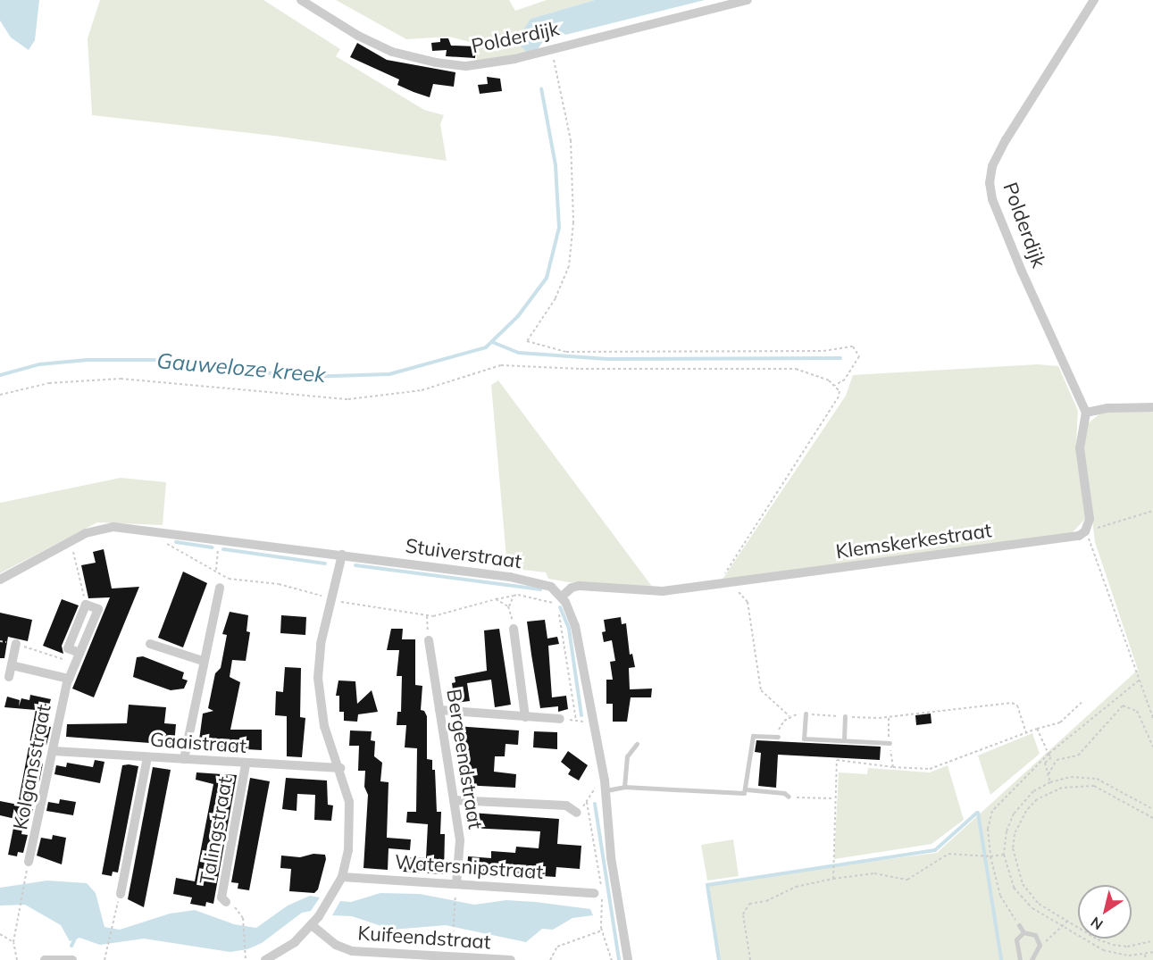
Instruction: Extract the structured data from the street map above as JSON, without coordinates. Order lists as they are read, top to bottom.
{
  "streets": {
    "street": [
      "Polderdijk",
      "Klemskerkestraat",
      "Stuiverstraat",
      "Gaaistraat",
      "Bergeendstraat",
      "Kolgansstraat",
      "Talingstraat",
      "Watersnipstraat",
      "Kuifeendstraat"
    ]
  },
  "crossings": [
    ["Klemskerkestraat", "Stuiverstraat"],
    ["Gaaistraat", "Kolgansstraat"],
    ["Gaaistraat", "Talingstraat"],
    ["Bergeendstraat", "Watersnipstraat"]
  ],
  "water": ["Gauweloze kreek"],
  "north": "bottom left"
}
